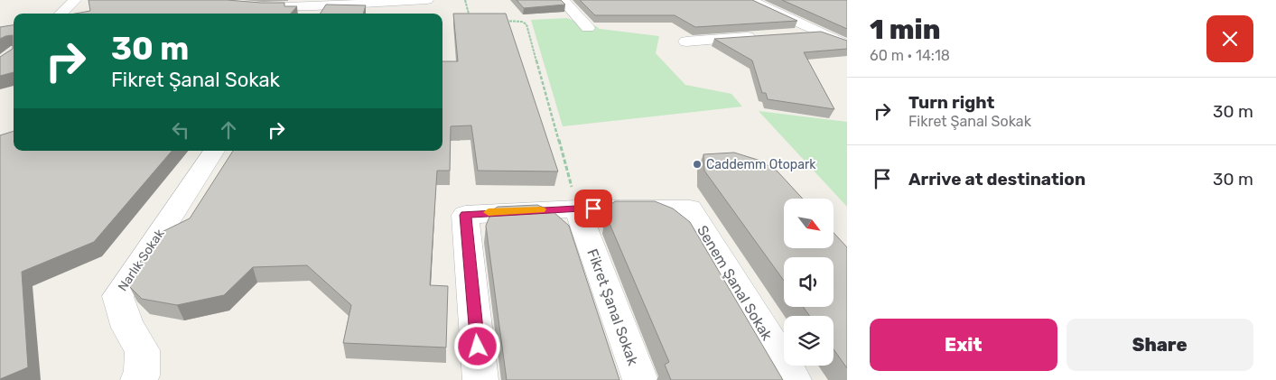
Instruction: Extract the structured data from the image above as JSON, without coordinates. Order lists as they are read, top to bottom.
{
  "streets": {
    "street": ["Narlık Sokak", "Senem Şanal Sokak", "Fikret Şanal Sokak"]
  },
  "crossings": [
    ["Senem Şanal Sokak", "Fikret Şanal Sokak"]
  ],
  "places": ["Caddemm Otopark"],
  "north": "bottom right",
  "page": {
    "heading": ["1 min", "60 m · 14:18"],
    "turn": ["30 m", "Fikret Şanal Sokak"],
    "list": [
      {
        "name": "Turn right",
        "note": "Fikret Şanal Sokak",
        "value": "30 m"
      },
      {
        "name": "Arrive at destination",
        "value": "30 m"
      }
    ],
    "buttons": ["Exit", "Share"]
  }
}
